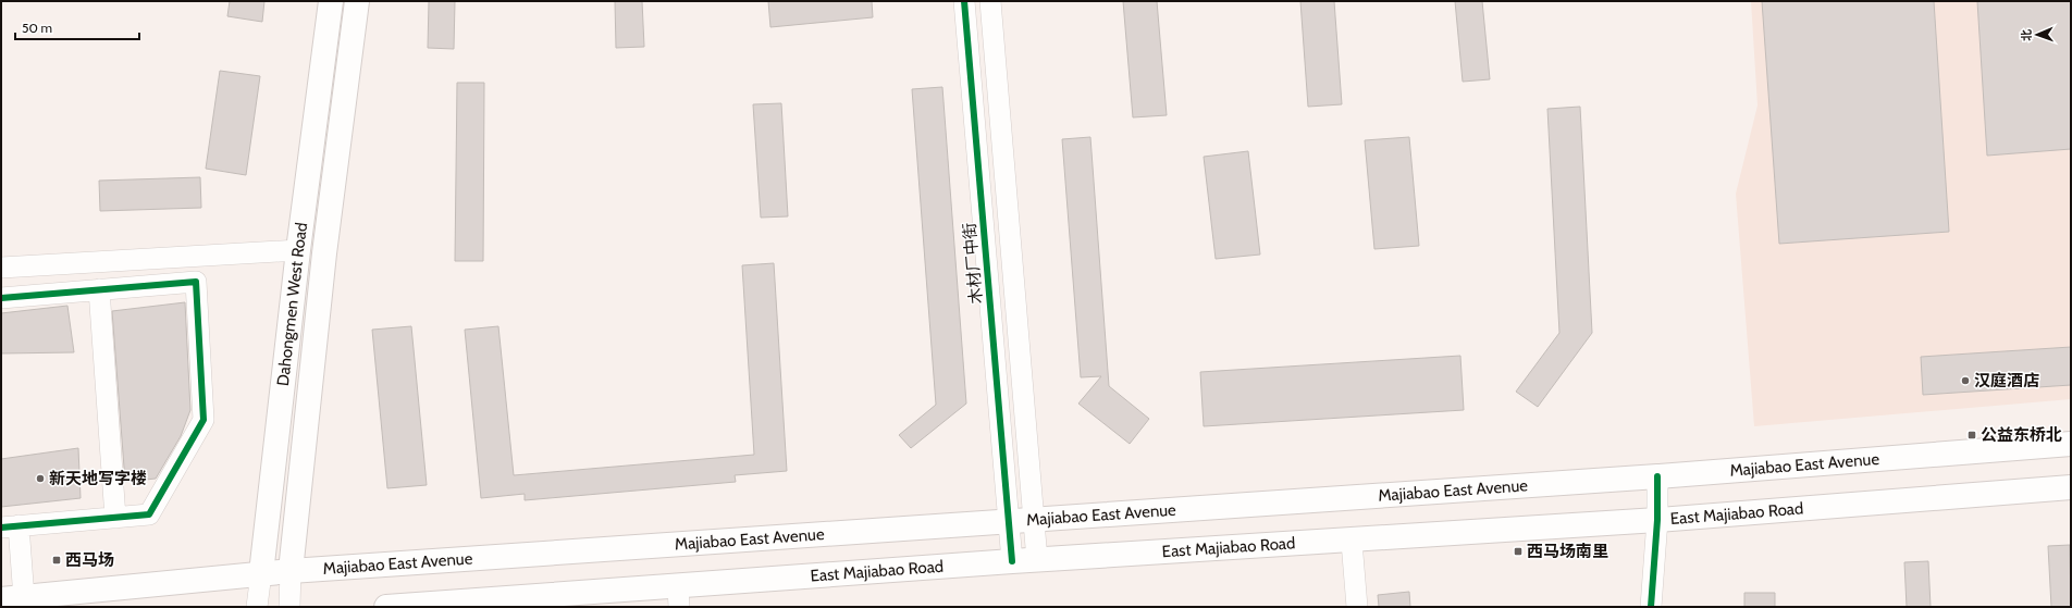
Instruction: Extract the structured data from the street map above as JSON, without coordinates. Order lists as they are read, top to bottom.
{
  "streets": {
    "main road": ["Dahongmen West Road", "Majiabao East Avenue", "East Majiabao Road"],
    "street": ["木材厂中街"]
  },
  "crossings": [
    ["木材厂中街", "Majiabao East Avenue"],
    ["木材厂中街", "East Majiabao Road"],
    ["Dahongmen West Road", "Majiabao East Avenue"]
  ],
  "places": {
    "other": ["汉庭酒店", "新天地写字楼"],
    "transit": ["公益东桥北", "西马场南里", "西马场"]
  },
  "scale_bar": "50 m",
  "north": "left"
}
